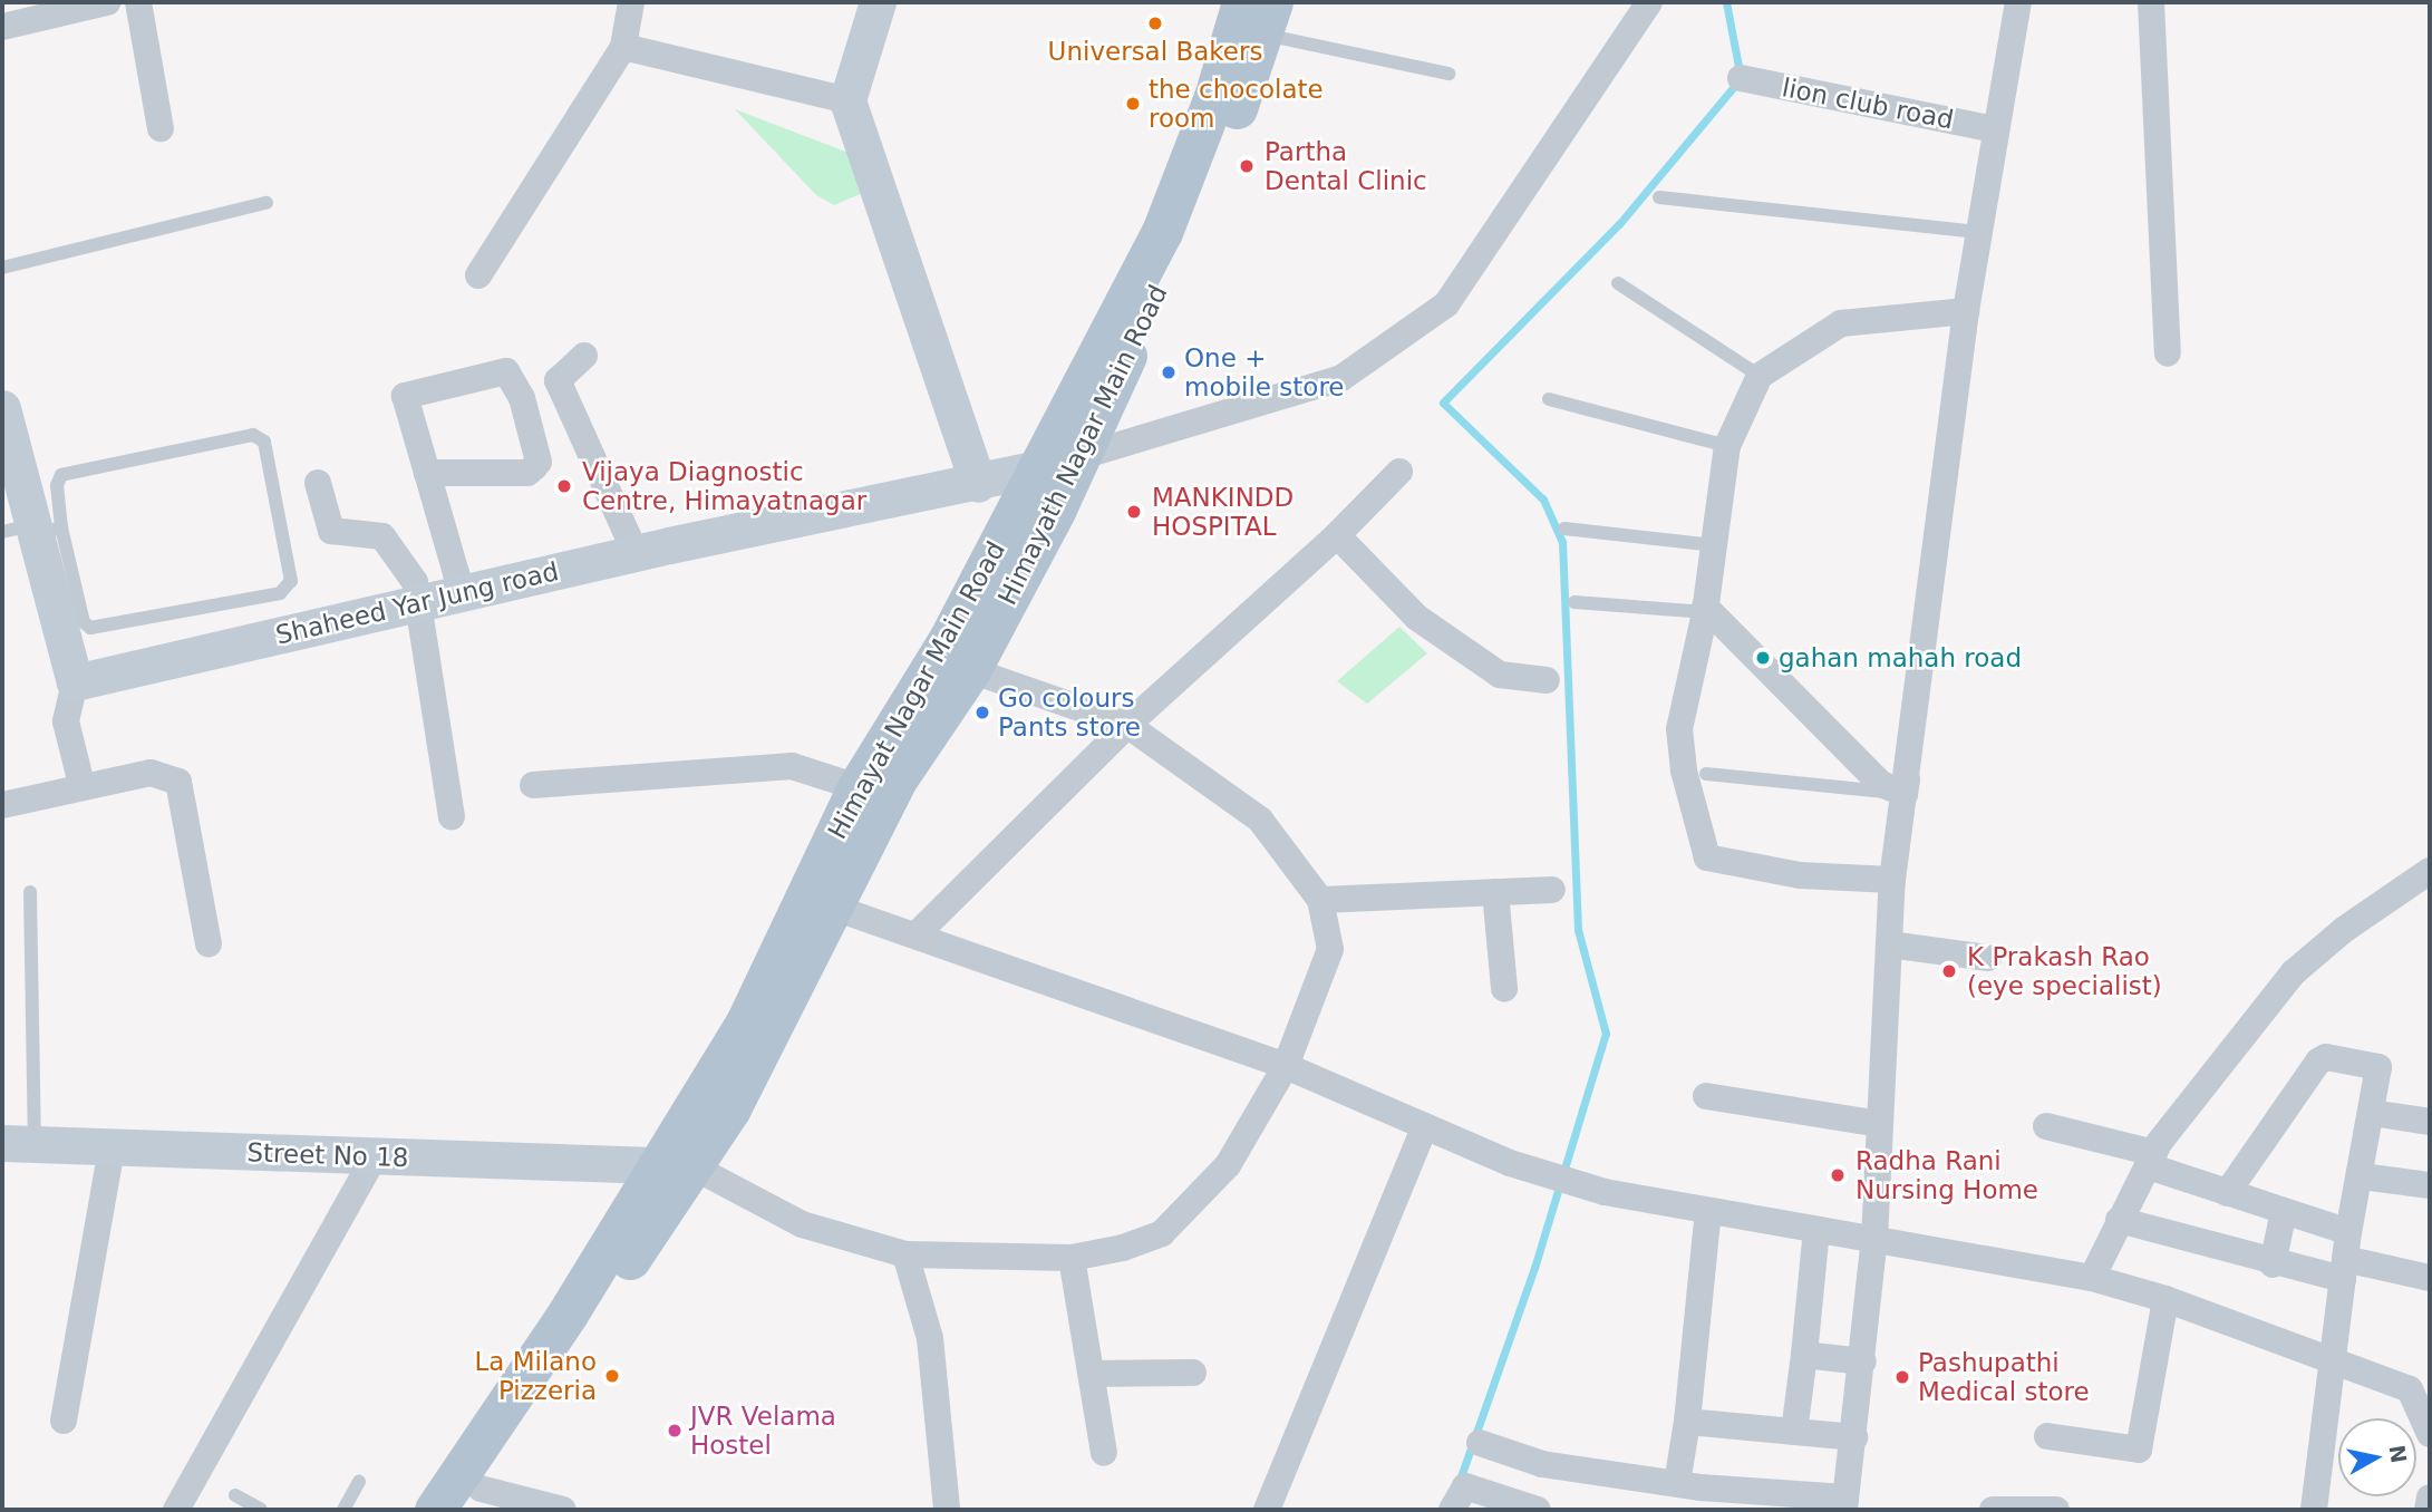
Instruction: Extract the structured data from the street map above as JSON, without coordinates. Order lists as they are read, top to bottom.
{
  "streets": {
    "main road": ["Himayath Nagar Main Road", "Himayat Nagar Main Road"],
    "street": ["lion club road", "Shaheed Yar Jung road", "Street No 18"]
  },
  "crossings": [
    ["Himayath Nagar Main Road", "Himayat Nagar Main Road"],
    ["Himayath Nagar Main Road", "Street No 18"],
    ["Shaheed Yar Jung road", "Himayat Nagar Main Road"],
    ["Himayat Nagar Main Road", "Street No 18"]
  ],
  "places": [
    "Universal Bakers",
    "the chocolate room",
    "Partha Dental Clinic",
    "One + mobile store",
    "Vijaya Diagnostic Centre, Himayatnagar",
    "MANKINDD HOSPITAL",
    "gahan mahah road",
    "Go colours Pants store",
    "K Prakash Rao (eye specialist)",
    "Radha Rani Nursing Home",
    "La Milano Pizzeria",
    "Pashupathi Medical store",
    "JVR Velama Hostel"
  ],
  "north": "right"
}
